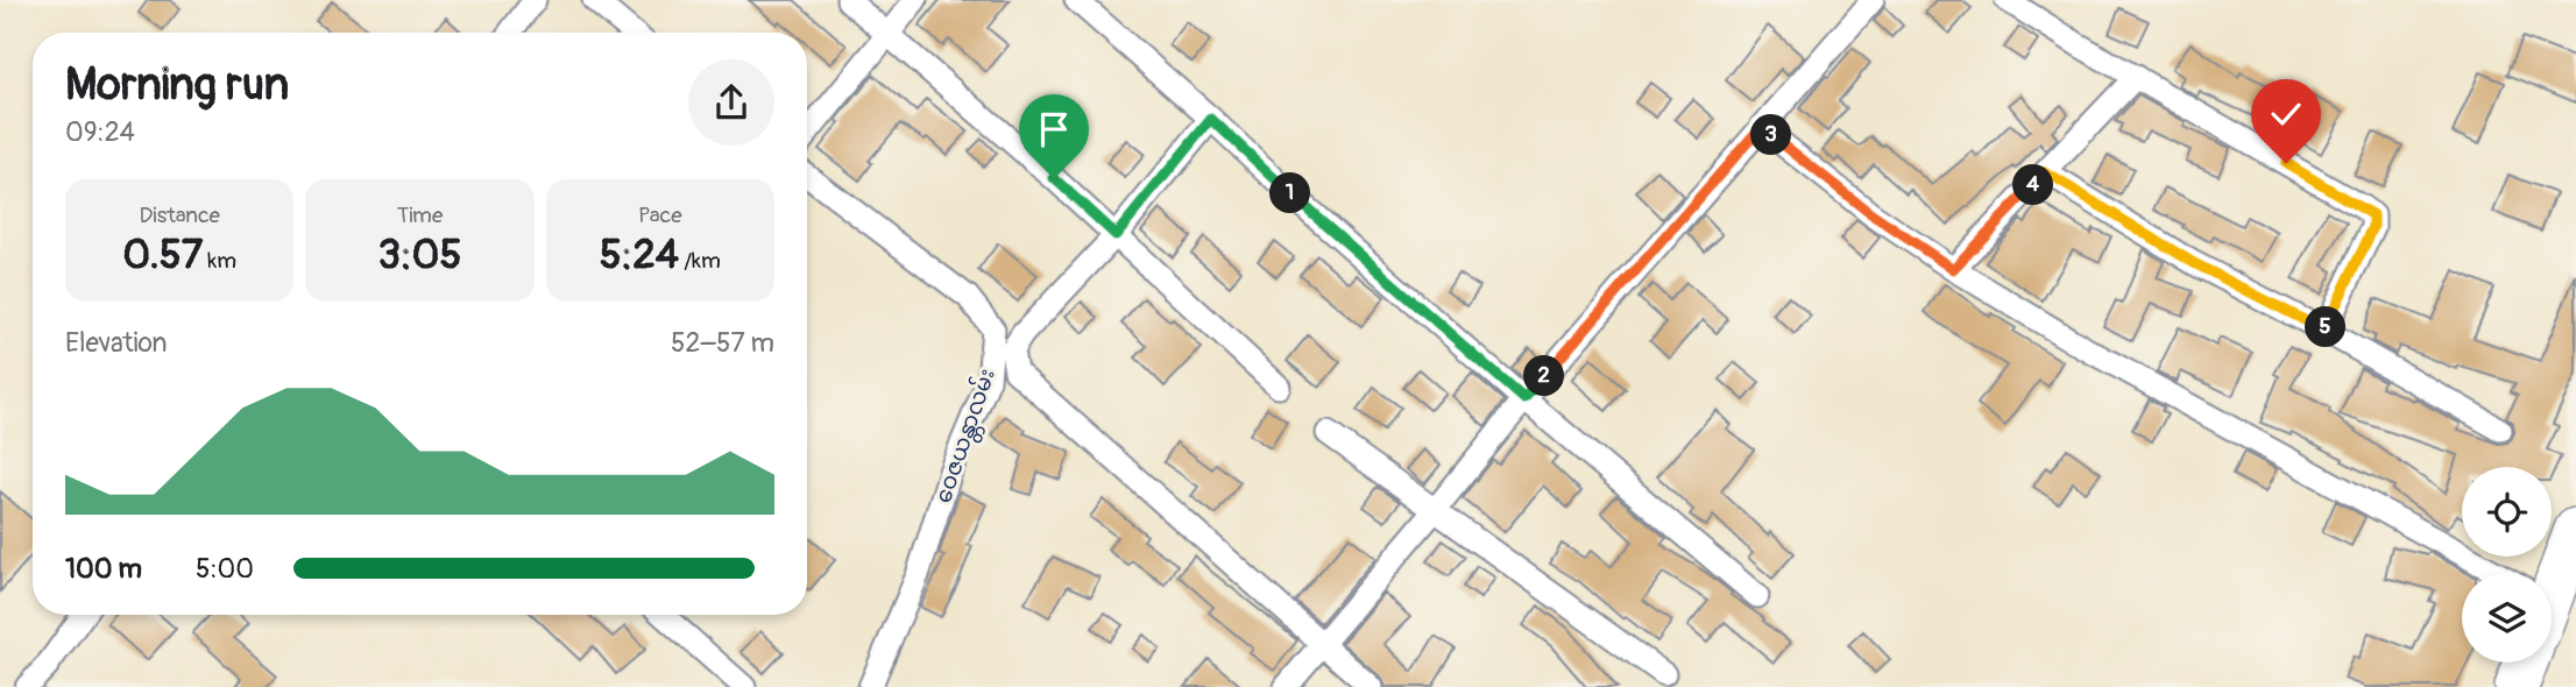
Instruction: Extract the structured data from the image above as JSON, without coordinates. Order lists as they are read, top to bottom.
{
  "streets": {
    "street": ["ဝေဇယန္တာလမ်း"]
  },
  "page": {
    "heading": ["Morning run", "09:24"],
    "pins": [
      "3",
      "4",
      "1",
      "5",
      "2"
    ],
    "stats": [
      ["Distance", "0.57 km"],
      ["Time", "3:05"],
      ["Pace", "5:24 /km"]
    ],
    "chart": ["Elevation", "52–57 m"],
    "list": [
      {
        "name": "100 m",
        "note": "5:00"
      }
    ]
  }
}
